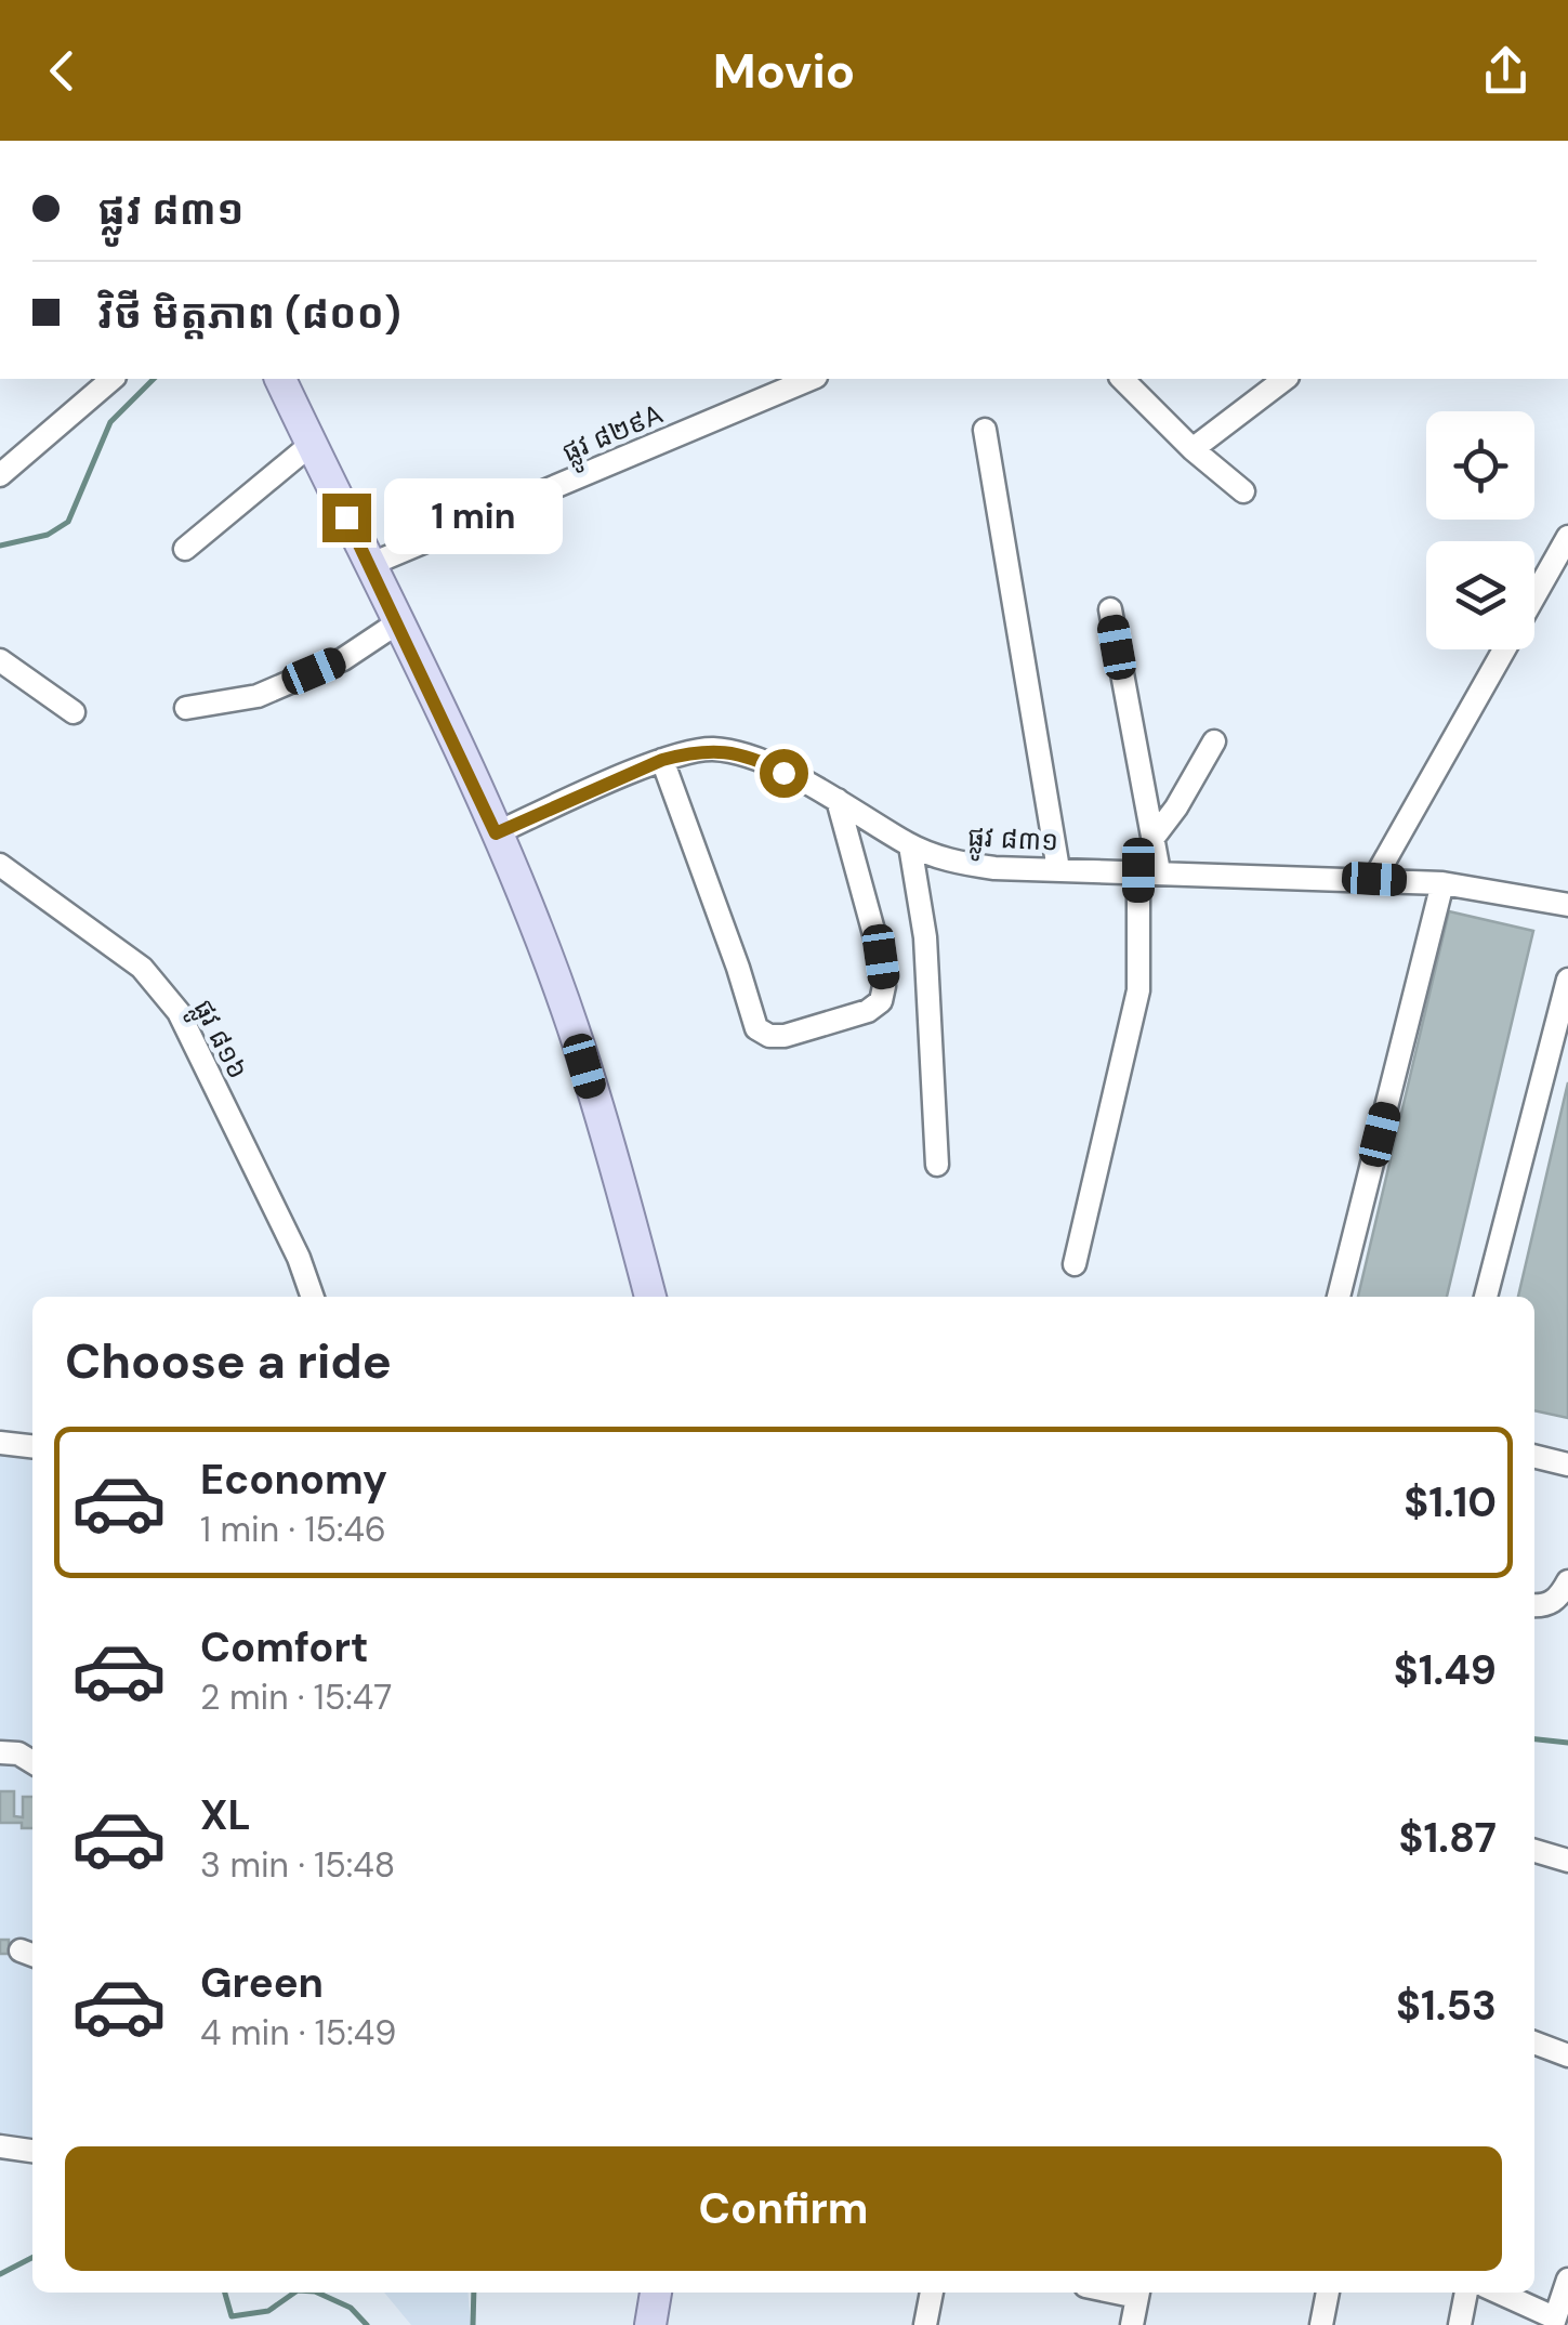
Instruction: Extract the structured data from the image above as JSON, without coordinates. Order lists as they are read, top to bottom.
{
  "streets": {
    "street": ["ផ្លូវ ៨២៩A", "ផ្លូវ ៨៣១", "ផ្លូវ ៨១៦"]
  },
  "page": {
    "header": "Movio",
    "banner": ["ផ្លូវ ៨៣១", "វិថី មិត្តភាព (៨០០)"],
    "bubble": "1 min",
    "heading": "Choose a ride",
    "list": [
      {
        "name": "Economy",
        "note": "1 min · 15:46",
        "value": "$1.10"
      },
      {
        "name": "Comfort",
        "note": "2 min · 15:47",
        "value": "$1.49"
      },
      {
        "name": "XL",
        "note": "3 min · 15:48",
        "value": "$1.87"
      },
      {
        "name": "Green",
        "note": "4 min · 15:49",
        "value": "$1.53"
      }
    ],
    "buttons": "Confirm"
  }
}
